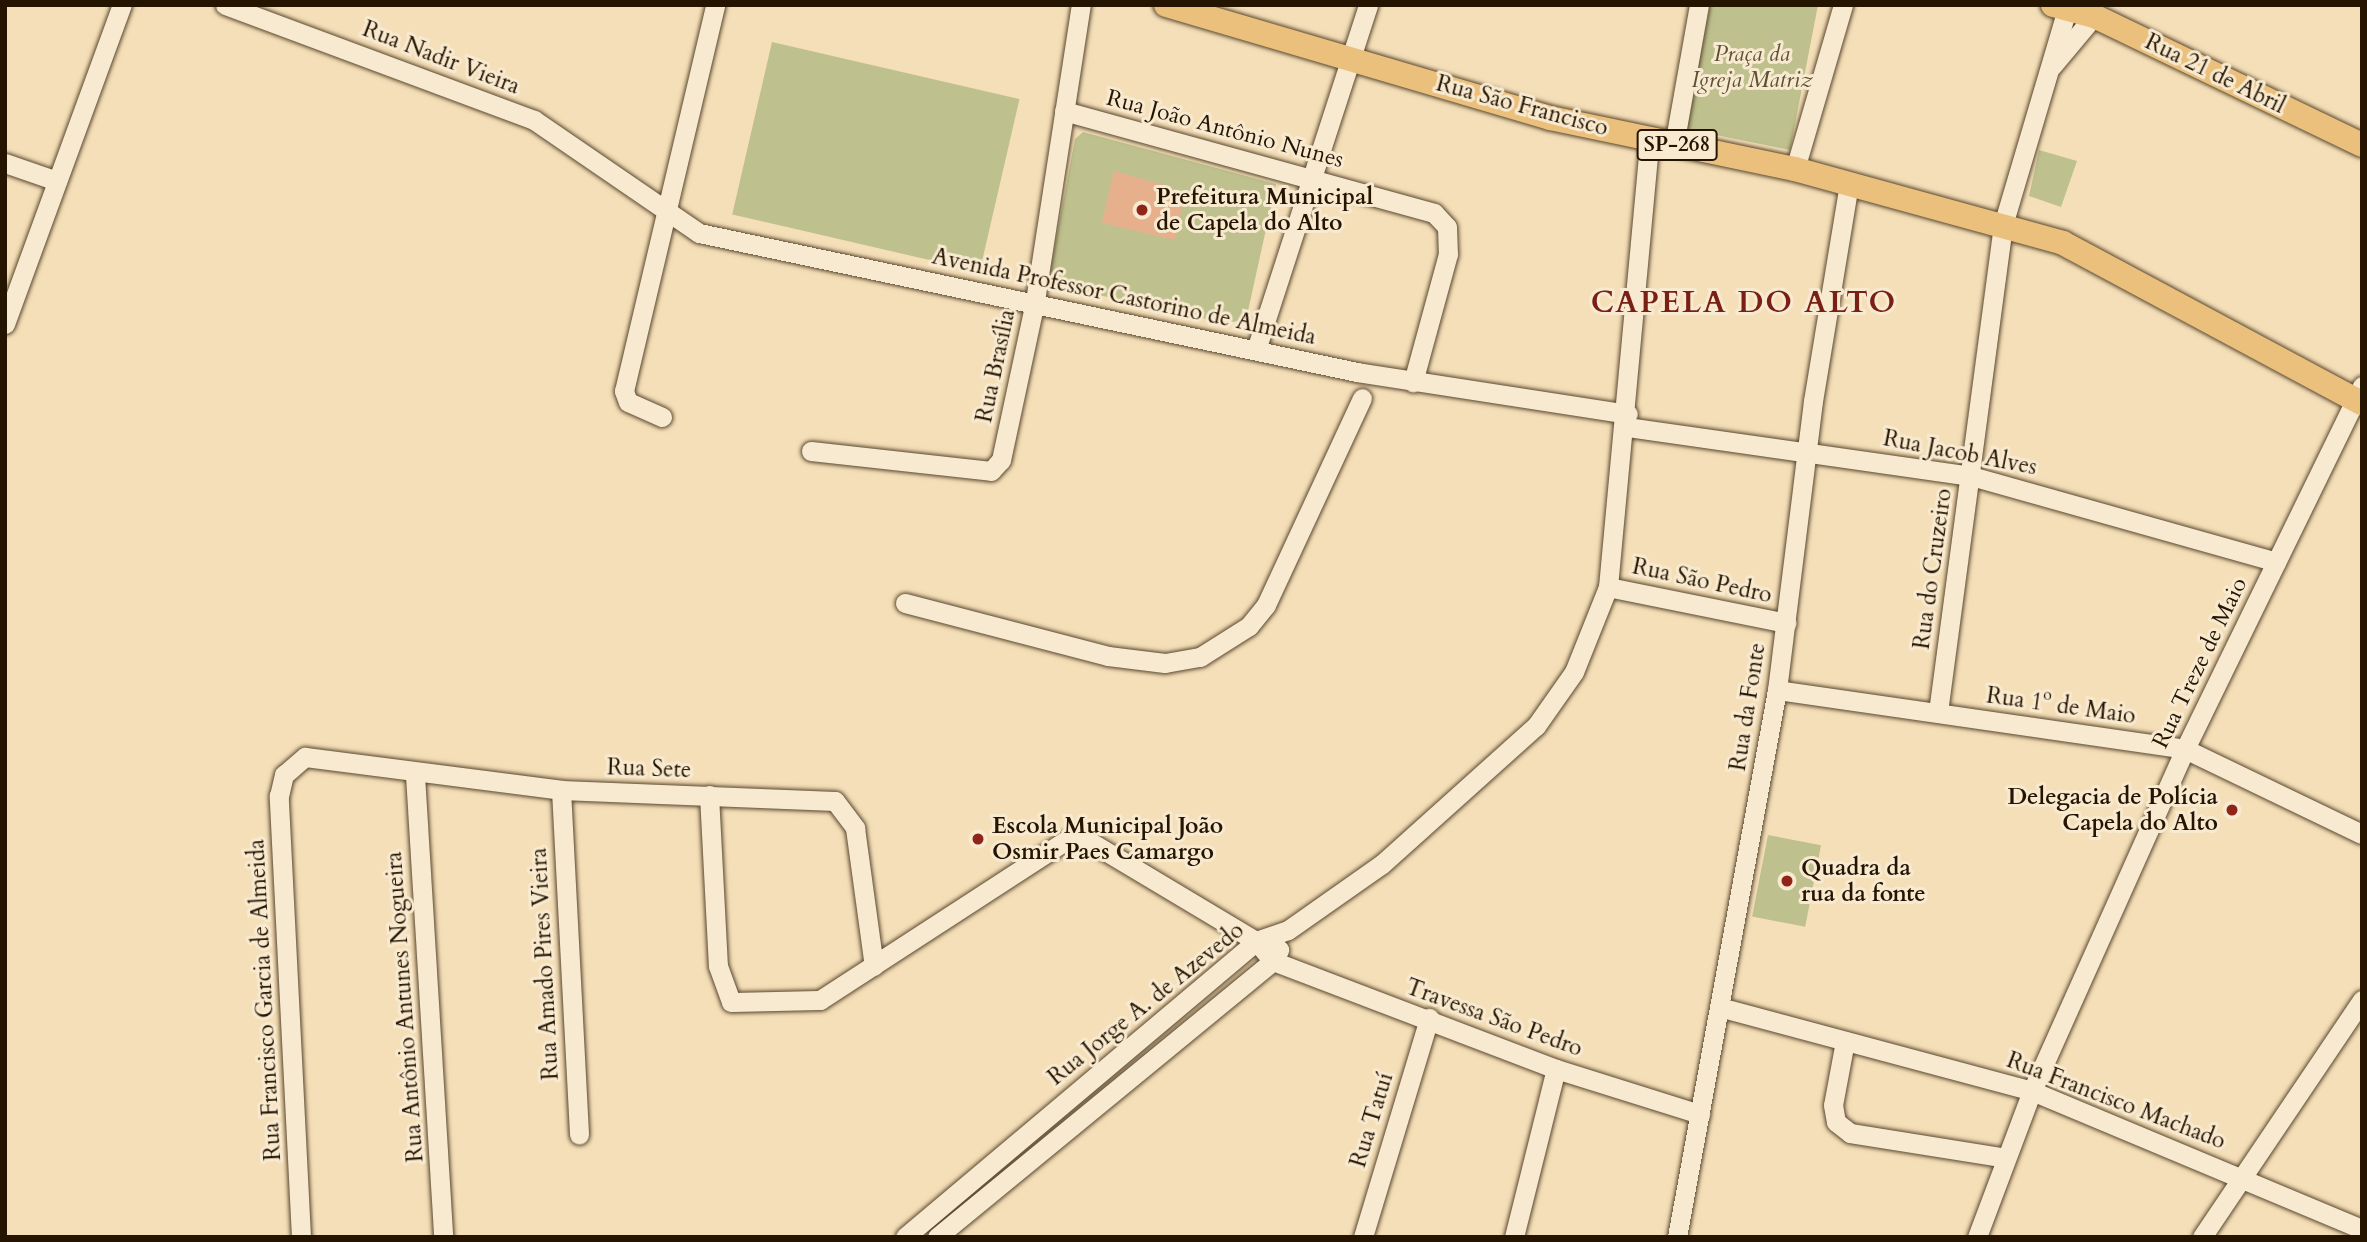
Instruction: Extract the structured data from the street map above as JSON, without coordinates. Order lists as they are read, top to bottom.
{
  "streets": {
    "main road": ["Rua 21 de Abril", "Rua São Francisco", "SP-268"],
    "street": [
      "Rua Nadir Vieira",
      "Rua João Antônio Nunes",
      "Avenida Professor Castorino de Almeida",
      "Rua Brasília",
      "Rua Jacob Alves",
      "Rua do Cruzeiro",
      "Rua São Pedro",
      "Rua Treze de Maio",
      "Rua 1º de Maio",
      "Rua da Fonte",
      "Rua Sete",
      "Rua Amado Pires Vieira",
      "Rua Francisco Garcia de Almeida",
      "Rua Jorge A. de Azevedo",
      "Rua Antônio Antunes Nogueira",
      "Travessa São Pedro",
      "Rua Francisco Machado",
      "Rua Tatuí"
    ]
  },
  "crossings": [
    ["Rua Nadir Vieira", "Avenida Professor Castorino de Almeida"],
    ["Rua 21 de Abril", "Rua do Cruzeiro"],
    ["Rua São Francisco", "SP-268"],
    ["Rua São Francisco", "Rua do Cruzeiro"],
    ["Rua São Francisco", "Rua da Fonte"],
    ["Rua João Antônio Nunes", "Avenida Professor Castorino de Almeida"],
    ["Rua João Antônio Nunes", "Rua Brasília"],
    ["SP-268", "Rua do Cruzeiro"],
    ["SP-268", "Rua Treze de Maio"],
    ["Avenida Professor Castorino de Almeida", "Rua Brasília"],
    ["Avenida Professor Castorino de Almeida", "Rua Jacob Alves"],
    ["Rua Jacob Alves", "Rua do Cruzeiro"],
    ["Rua Jacob Alves", "Rua Treze de Maio"],
    ["Rua Jacob Alves", "Rua da Fonte"],
    ["Rua do Cruzeiro", "Rua 1º de Maio"],
    ["Rua São Pedro", "Rua da Fonte"],
    ["Rua Treze de Maio", "Rua 1º de Maio"],
    ["Rua Treze de Maio", "Rua Francisco Machado"],
    ["Rua 1º de Maio", "Rua da Fonte"],
    ["Rua da Fonte", "Travessa São Pedro"],
    ["Rua da Fonte", "Rua Francisco Machado"],
    ["Rua Sete", "Rua Amado Pires Vieira"],
    ["Rua Sete", "Rua Francisco Garcia de Almeida"],
    ["Rua Sete", "Rua Antônio Antunes Nogueira"],
    ["Rua Jorge A. de Azevedo", "Travessa São Pedro"],
    ["Travessa São Pedro", "Rua Tatuí"]
  ],
  "districts": ["CAPELA DO ALTO"],
  "parks": ["Praça da Igreja Matriz"],
  "places": [
    "Prefeitura Municipal de Capela do Alto",
    "Delegacia de Polícia Capela do Alto",
    "Escola Municipal João Osmir Paes Camargo",
    "Quadra da rua da fonte"
  ]
}
